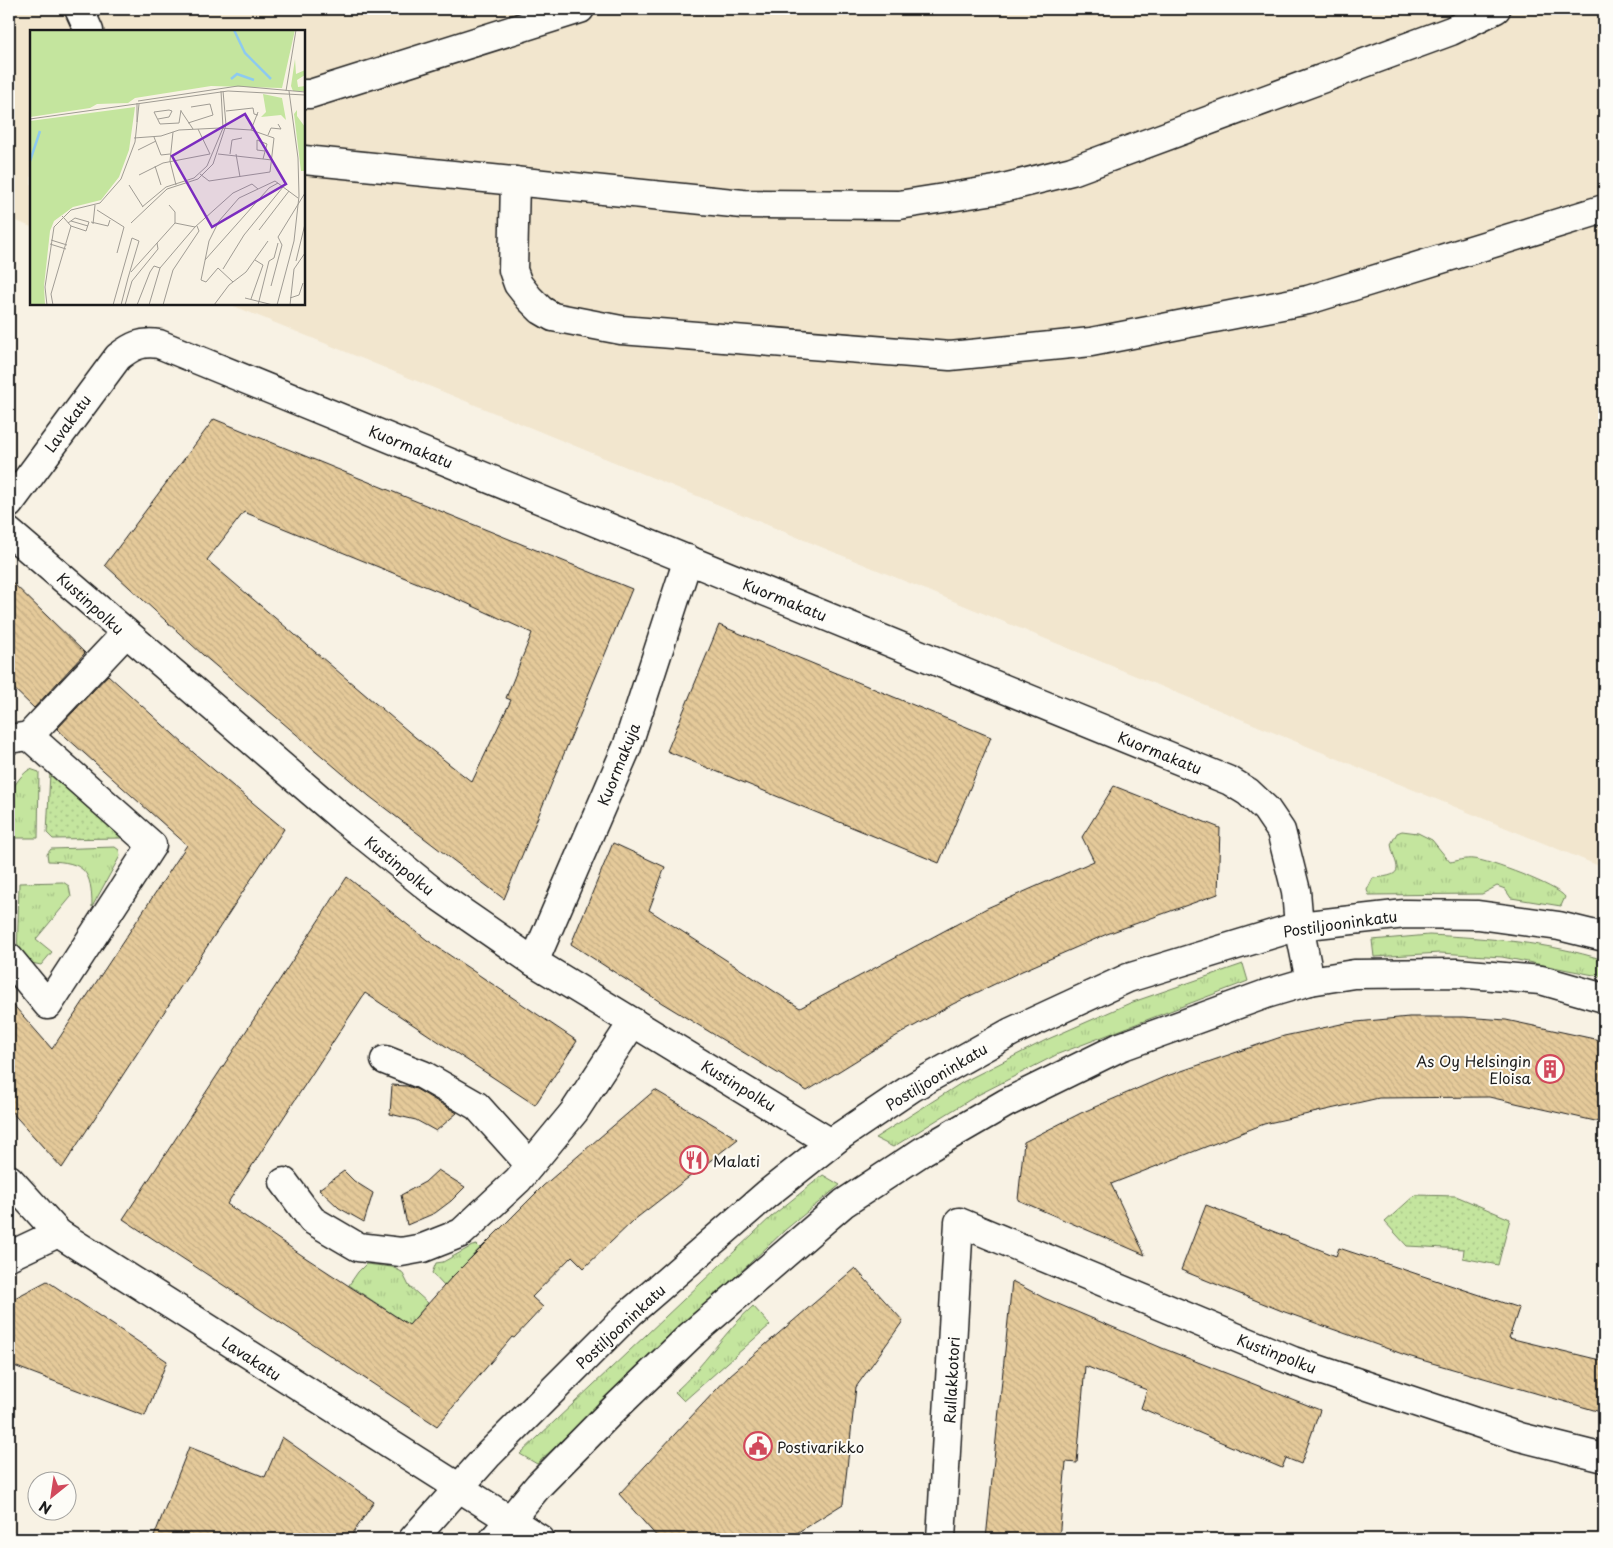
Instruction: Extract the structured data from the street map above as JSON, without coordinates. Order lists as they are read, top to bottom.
{
  "streets": {
    "street": [
      "Lavakatu",
      "Kuormakatu",
      "Kustinpolku",
      "Kuormakuja",
      "Postiljooninkatu",
      "Rullakkotori"
    ]
  },
  "crossings": [
    ["Lavakatu", "Kuormakatu"],
    ["Lavakatu", "Postiljooninkatu"],
    ["Kuormakatu", "Kuormakuja"],
    ["Kuormakatu", "Postiljooninkatu"],
    ["Kustinpolku", "Kuormakuja"],
    ["Kustinpolku", "Postiljooninkatu"],
    ["Kustinpolku", "Rullakkotori"]
  ],
  "places": {
    "building": ["As Oy Helsingin Eloisa"],
    "restaurant": ["Malati"],
    "public building": ["Postivarikko"]
  },
  "north": "bottom left"
}
